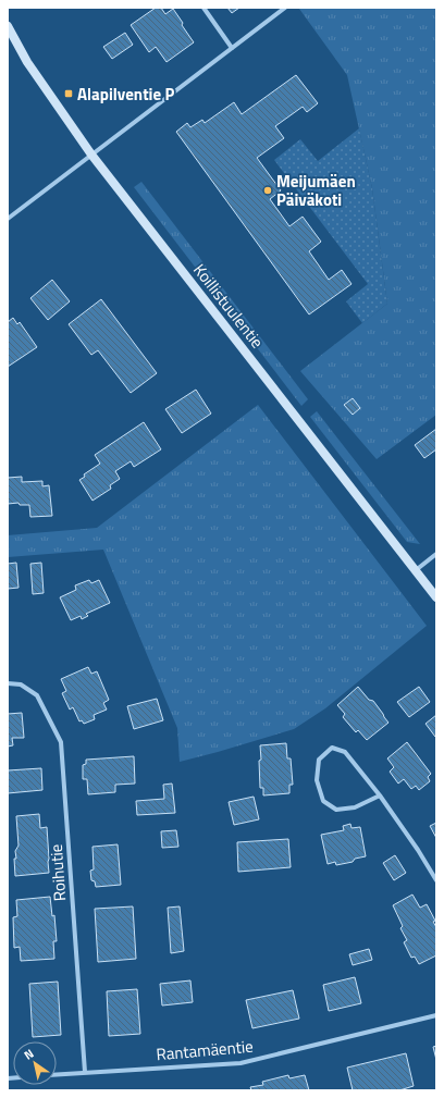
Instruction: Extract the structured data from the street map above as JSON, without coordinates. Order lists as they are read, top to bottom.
{
  "streets": {
    "street": ["Koillistuulentie", "Roihutie", "Rantamäentie"]
  },
  "crossings": [
    ["Roihutie", "Rantamäentie"]
  ],
  "places": {
    "transit": ["Alapilventie P"],
    "other": ["Meijumäen Päiväkoti"]
  },
  "north": "top left"
}
